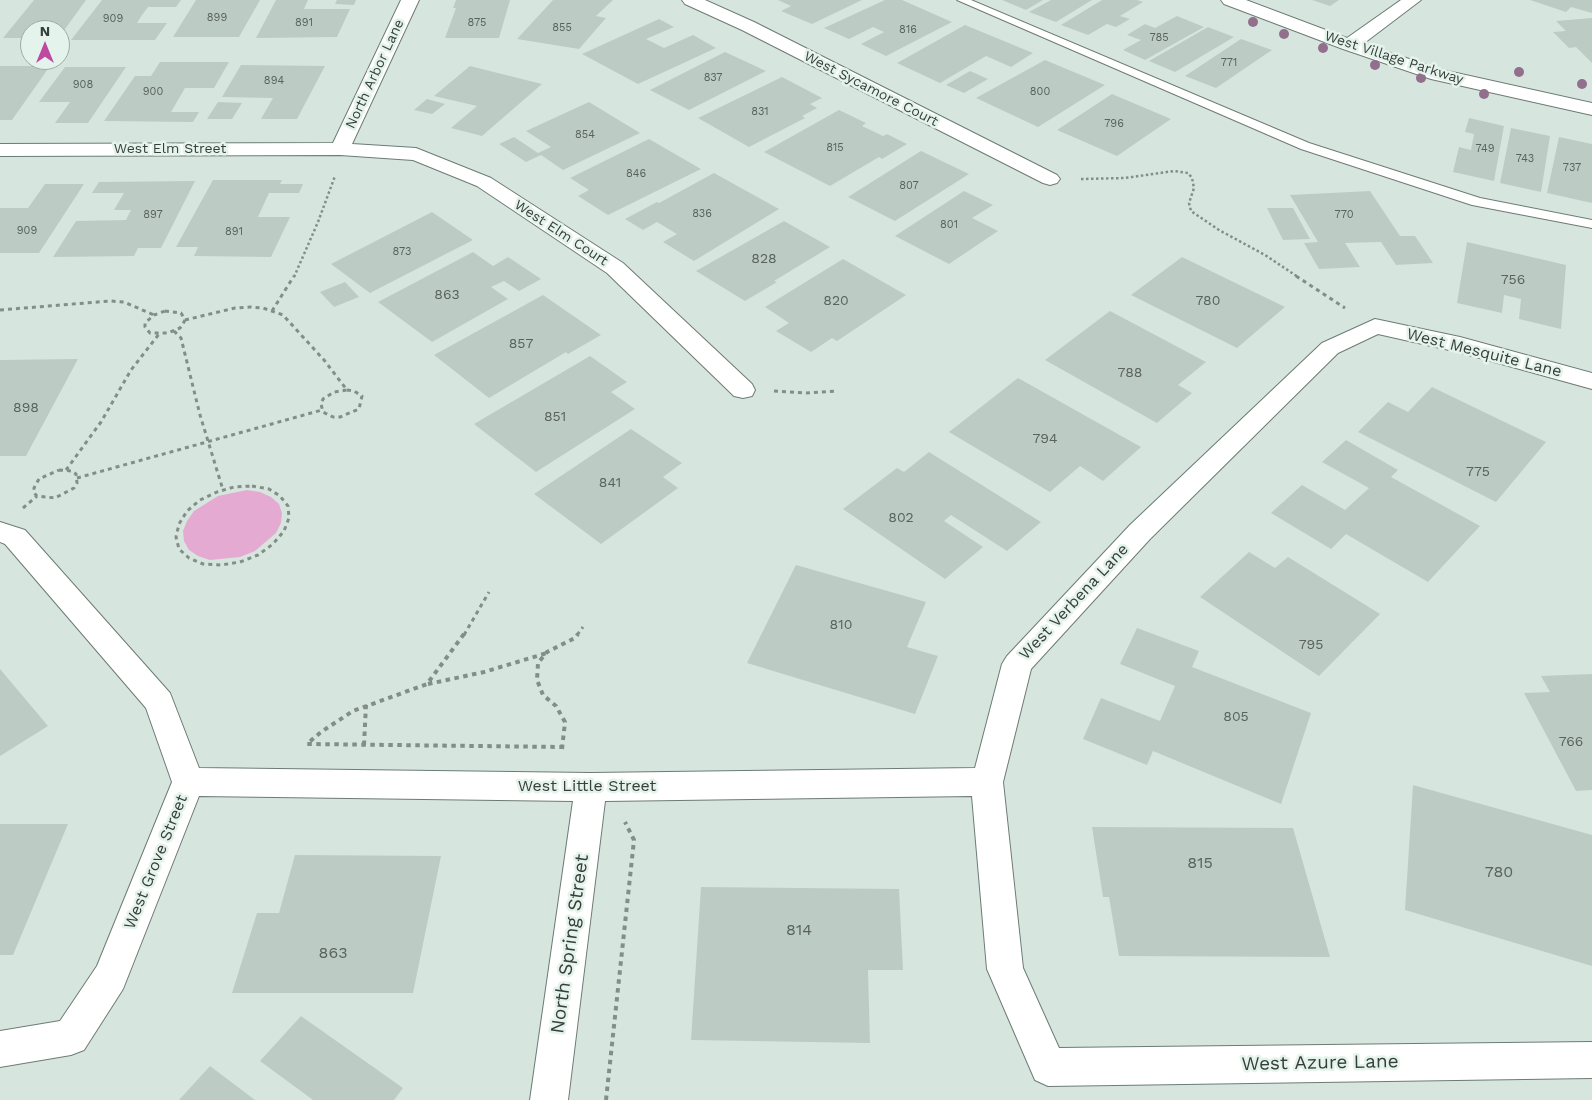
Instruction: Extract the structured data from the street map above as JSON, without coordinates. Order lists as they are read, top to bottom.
{
  "streets": {
    "street": [
      "West Village Parkway",
      "North Arbor Lane",
      "West Sycamore Court",
      "West Elm Street",
      "West Elm Court",
      "West Mesquite Lane",
      "West Verbena Lane",
      "West Little Street",
      "West Grove Street",
      "North Spring Street",
      "West Azure Lane"
    ]
  },
  "crossings": [
    ["North Arbor Lane", "West Elm Street"],
    ["North Arbor Lane", "West Elm Court"],
    ["West Elm Street", "West Elm Court"],
    ["West Mesquite Lane", "West Verbena Lane"],
    ["West Verbena Lane", "West Little Street"],
    ["West Verbena Lane", "West Azure Lane"],
    ["West Little Street", "West Grove Street"],
    ["West Little Street", "North Spring Street"]
  ],
  "house_numbers": [
    "899",
    "909",
    "891",
    "875",
    "855",
    "816",
    "785",
    "771",
    "837",
    "894",
    "908",
    "900",
    "800",
    "831",
    "796",
    "854",
    "815",
    "749",
    "743",
    "737",
    "846",
    "807",
    "836",
    "897",
    "770",
    "801",
    "909",
    "891",
    "873",
    "828",
    "756",
    "863",
    "820",
    "780",
    "857",
    "788",
    "898",
    "851",
    "794",
    "775",
    "841",
    "802",
    "810",
    "795",
    "805",
    "766",
    "815",
    "780",
    "814",
    "863"
  ],
  "north": "top"
}
